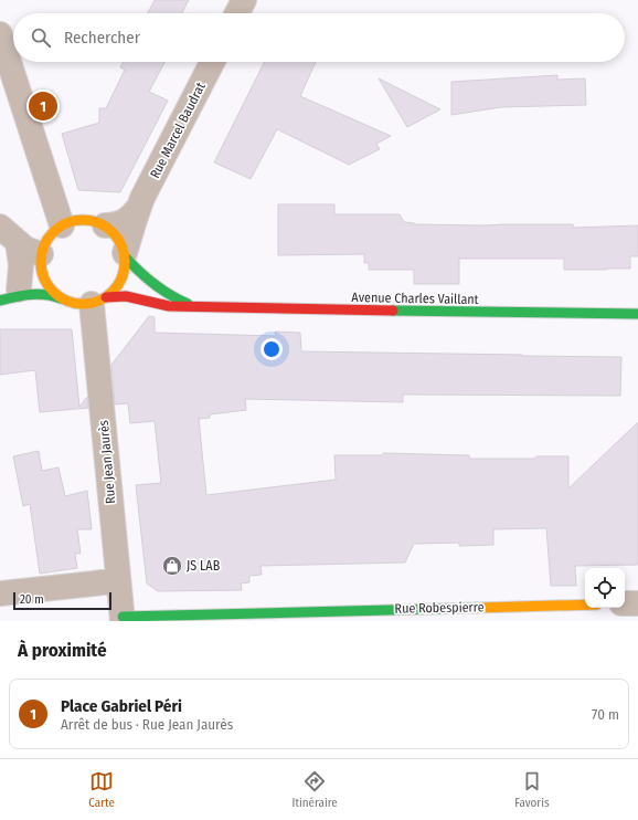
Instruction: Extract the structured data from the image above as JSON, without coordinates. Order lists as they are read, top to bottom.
{
  "streets": {
    "main road": ["Avenue Charles Vaillant", "Rue Robespierre"],
    "street": ["Rue Marcel Baudrat", "Rue Jean Jaurès"]
  },
  "crossings": [
    ["Rue Marcel Baudrat", "Avenue Charles Vaillant"],
    ["Rue Marcel Baudrat", "Rue Jean Jaurès"],
    ["Avenue Charles Vaillant", "Rue Jean Jaurès"],
    ["Rue Jean Jaurès", "Rue Robespierre"]
  ],
  "places": {
    "shop": ["JS LAB"]
  },
  "scale_bar": "20 m",
  "page": {
    "search": "Rechercher",
    "pins": "1",
    "scale": "20 m",
    "heading": "À proximité",
    "list": [
      {
        "mark": "1",
        "name": "Place Gabriel Péri",
        "note": "Arrêt de bus · Rue Jean Jaurès",
        "value": "70 m"
      }
    ],
    "nav": ["Carte", "Itinéraire", "Favoris"]
  }
}
